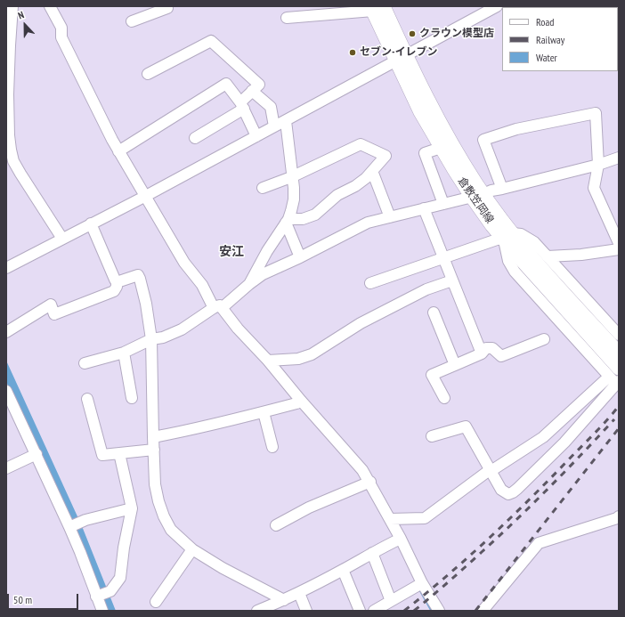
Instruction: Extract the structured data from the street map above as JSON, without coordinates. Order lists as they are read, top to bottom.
{
  "streets": {
    "main road": ["倉敷笠岡線"]
  },
  "districts": ["安江"],
  "places": ["クラウン模型店", "セブン-イレブン"],
  "legend": ["Road", "Railway", "Water"],
  "scale_bar": "50 m",
  "north": "top"
}
